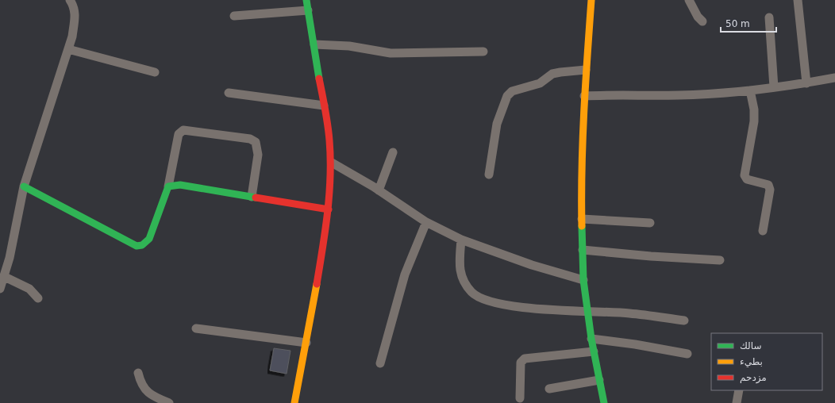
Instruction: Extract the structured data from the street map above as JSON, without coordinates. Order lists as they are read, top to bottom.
{
  "legend": ["سالك", "بطيء", "مزدحم"],
  "scale_bar": "50 m"
}
